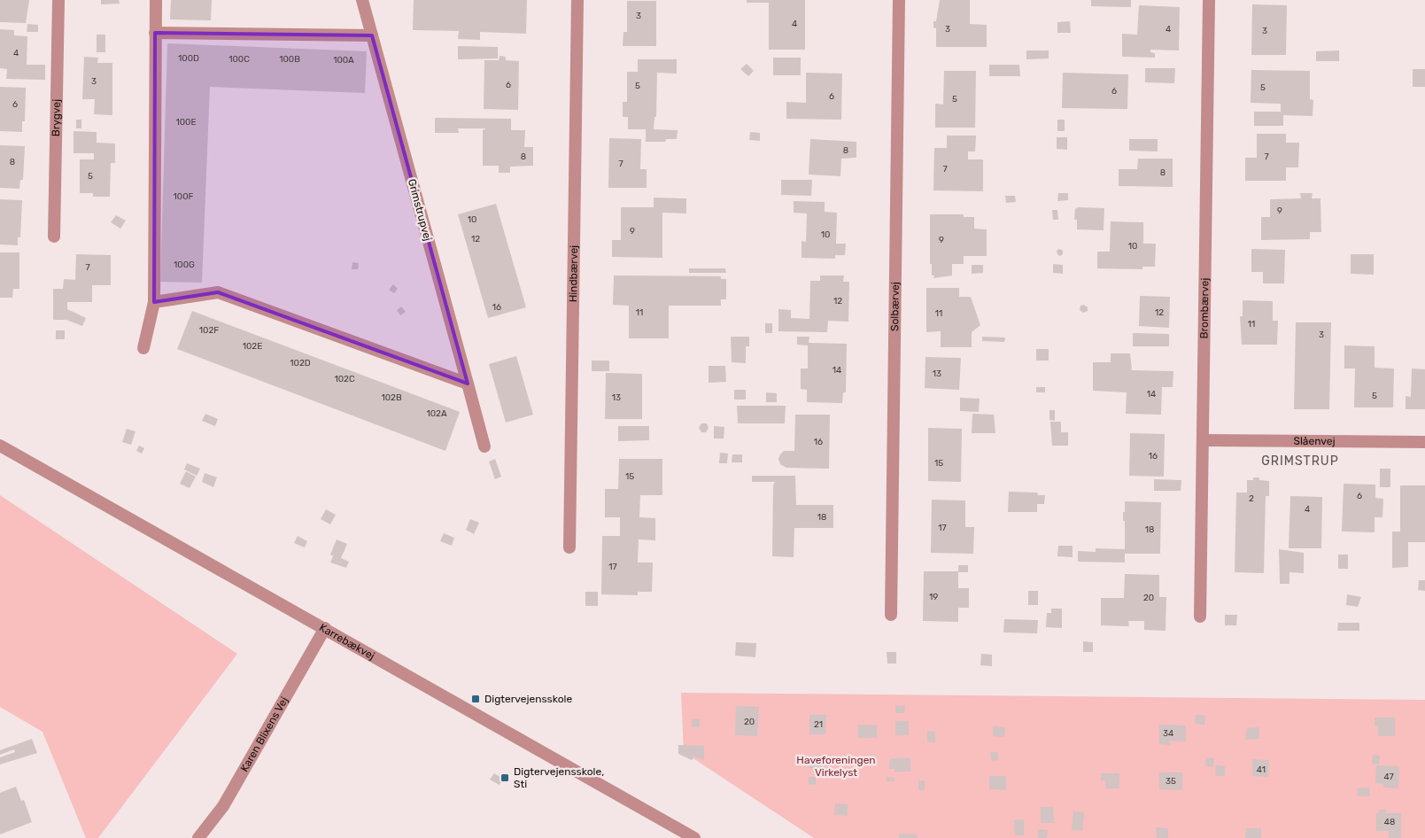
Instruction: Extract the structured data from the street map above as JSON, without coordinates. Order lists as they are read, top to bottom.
{
  "streets": {
    "street": [
      "Brygvej",
      "Grimstrupvej",
      "Hindbærvej",
      "Solbærvej",
      "Brombærvej",
      "Slåenvej",
      "Karrebækvej",
      "Karen Blixens Vej"
    ]
  },
  "crossings": [
    ["Brombærvej", "Slåenvej"],
    ["Karrebækvej", "Karen Blixens Vej"]
  ],
  "districts": ["GRIMSTRUP"],
  "parks": ["Haveforeningen Virkelyst"],
  "places": {
    "transit": ["Digtervejensskole", "Digtervejensskole, Sti"]
  },
  "house_numbers": [
    "3",
    "4",
    "3",
    "4",
    "3",
    "4",
    "100D",
    "100C",
    "100B",
    "100A",
    "3",
    "6",
    "5",
    "5",
    "6",
    "6",
    "5",
    "6",
    "100E",
    "8",
    "8",
    "7",
    "8",
    "7",
    "7",
    "8",
    "5",
    "100F",
    "9",
    "10",
    "9",
    "10",
    "12",
    "9",
    "10",
    "100G",
    "7",
    "12",
    "16",
    "11",
    "12",
    "11",
    "11",
    "102F",
    "3",
    "102E",
    "102D",
    "14",
    "13",
    "102C",
    "14",
    "5",
    "102B",
    "13",
    "102A",
    "16",
    "16",
    "15",
    "15",
    "6",
    "2",
    "4",
    "18",
    "17",
    "18",
    "17",
    "19",
    "20",
    "20",
    "21",
    "34",
    "41",
    "47",
    "35",
    "48"
  ]
}
